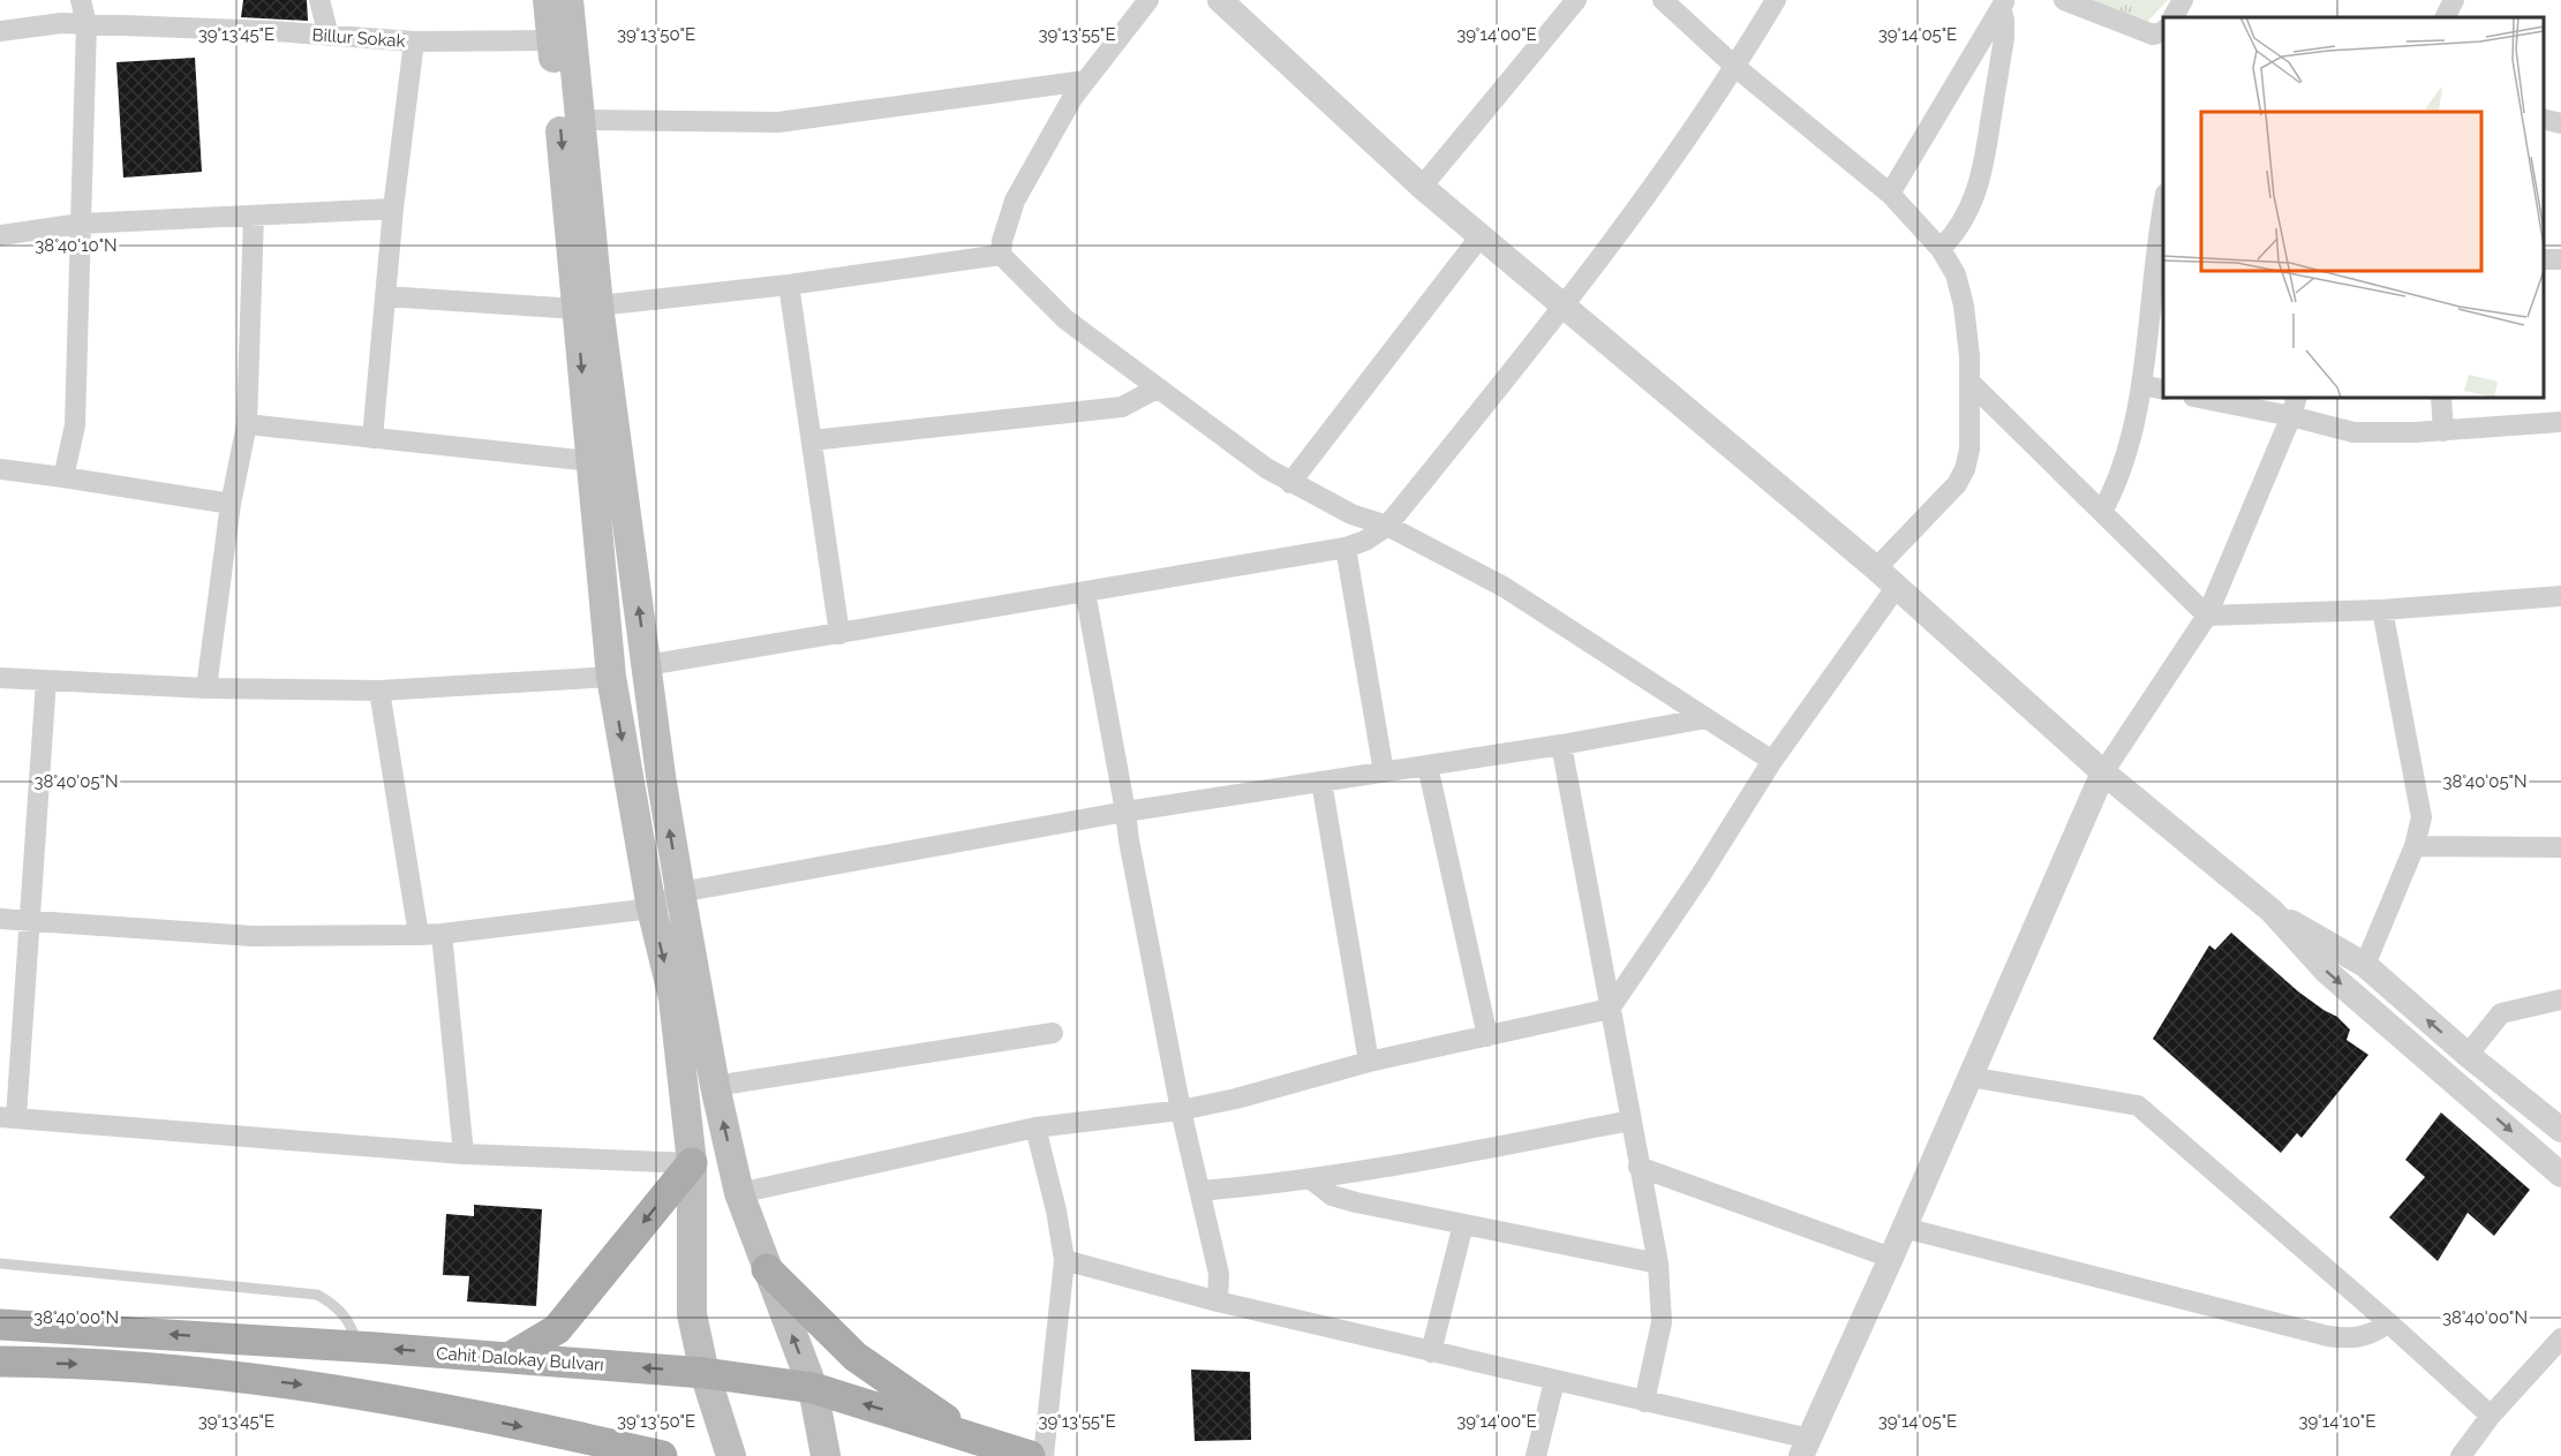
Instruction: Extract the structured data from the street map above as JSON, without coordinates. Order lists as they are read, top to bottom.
{
  "streets": {
    "main road": ["Cahit Dalokay Bulvarı"],
    "street": ["Billur Sokak"]
  },
  "coordinates": [
    "39°13'45\"E",
    "39°13'50\"E",
    "39°13'55\"E",
    "39°14'00\"E",
    "39°14'05\"E",
    "38°40'10\"N",
    "38°40'05\"N",
    "38°40'00\"N",
    "39°14'10\"E"
  ]
}
